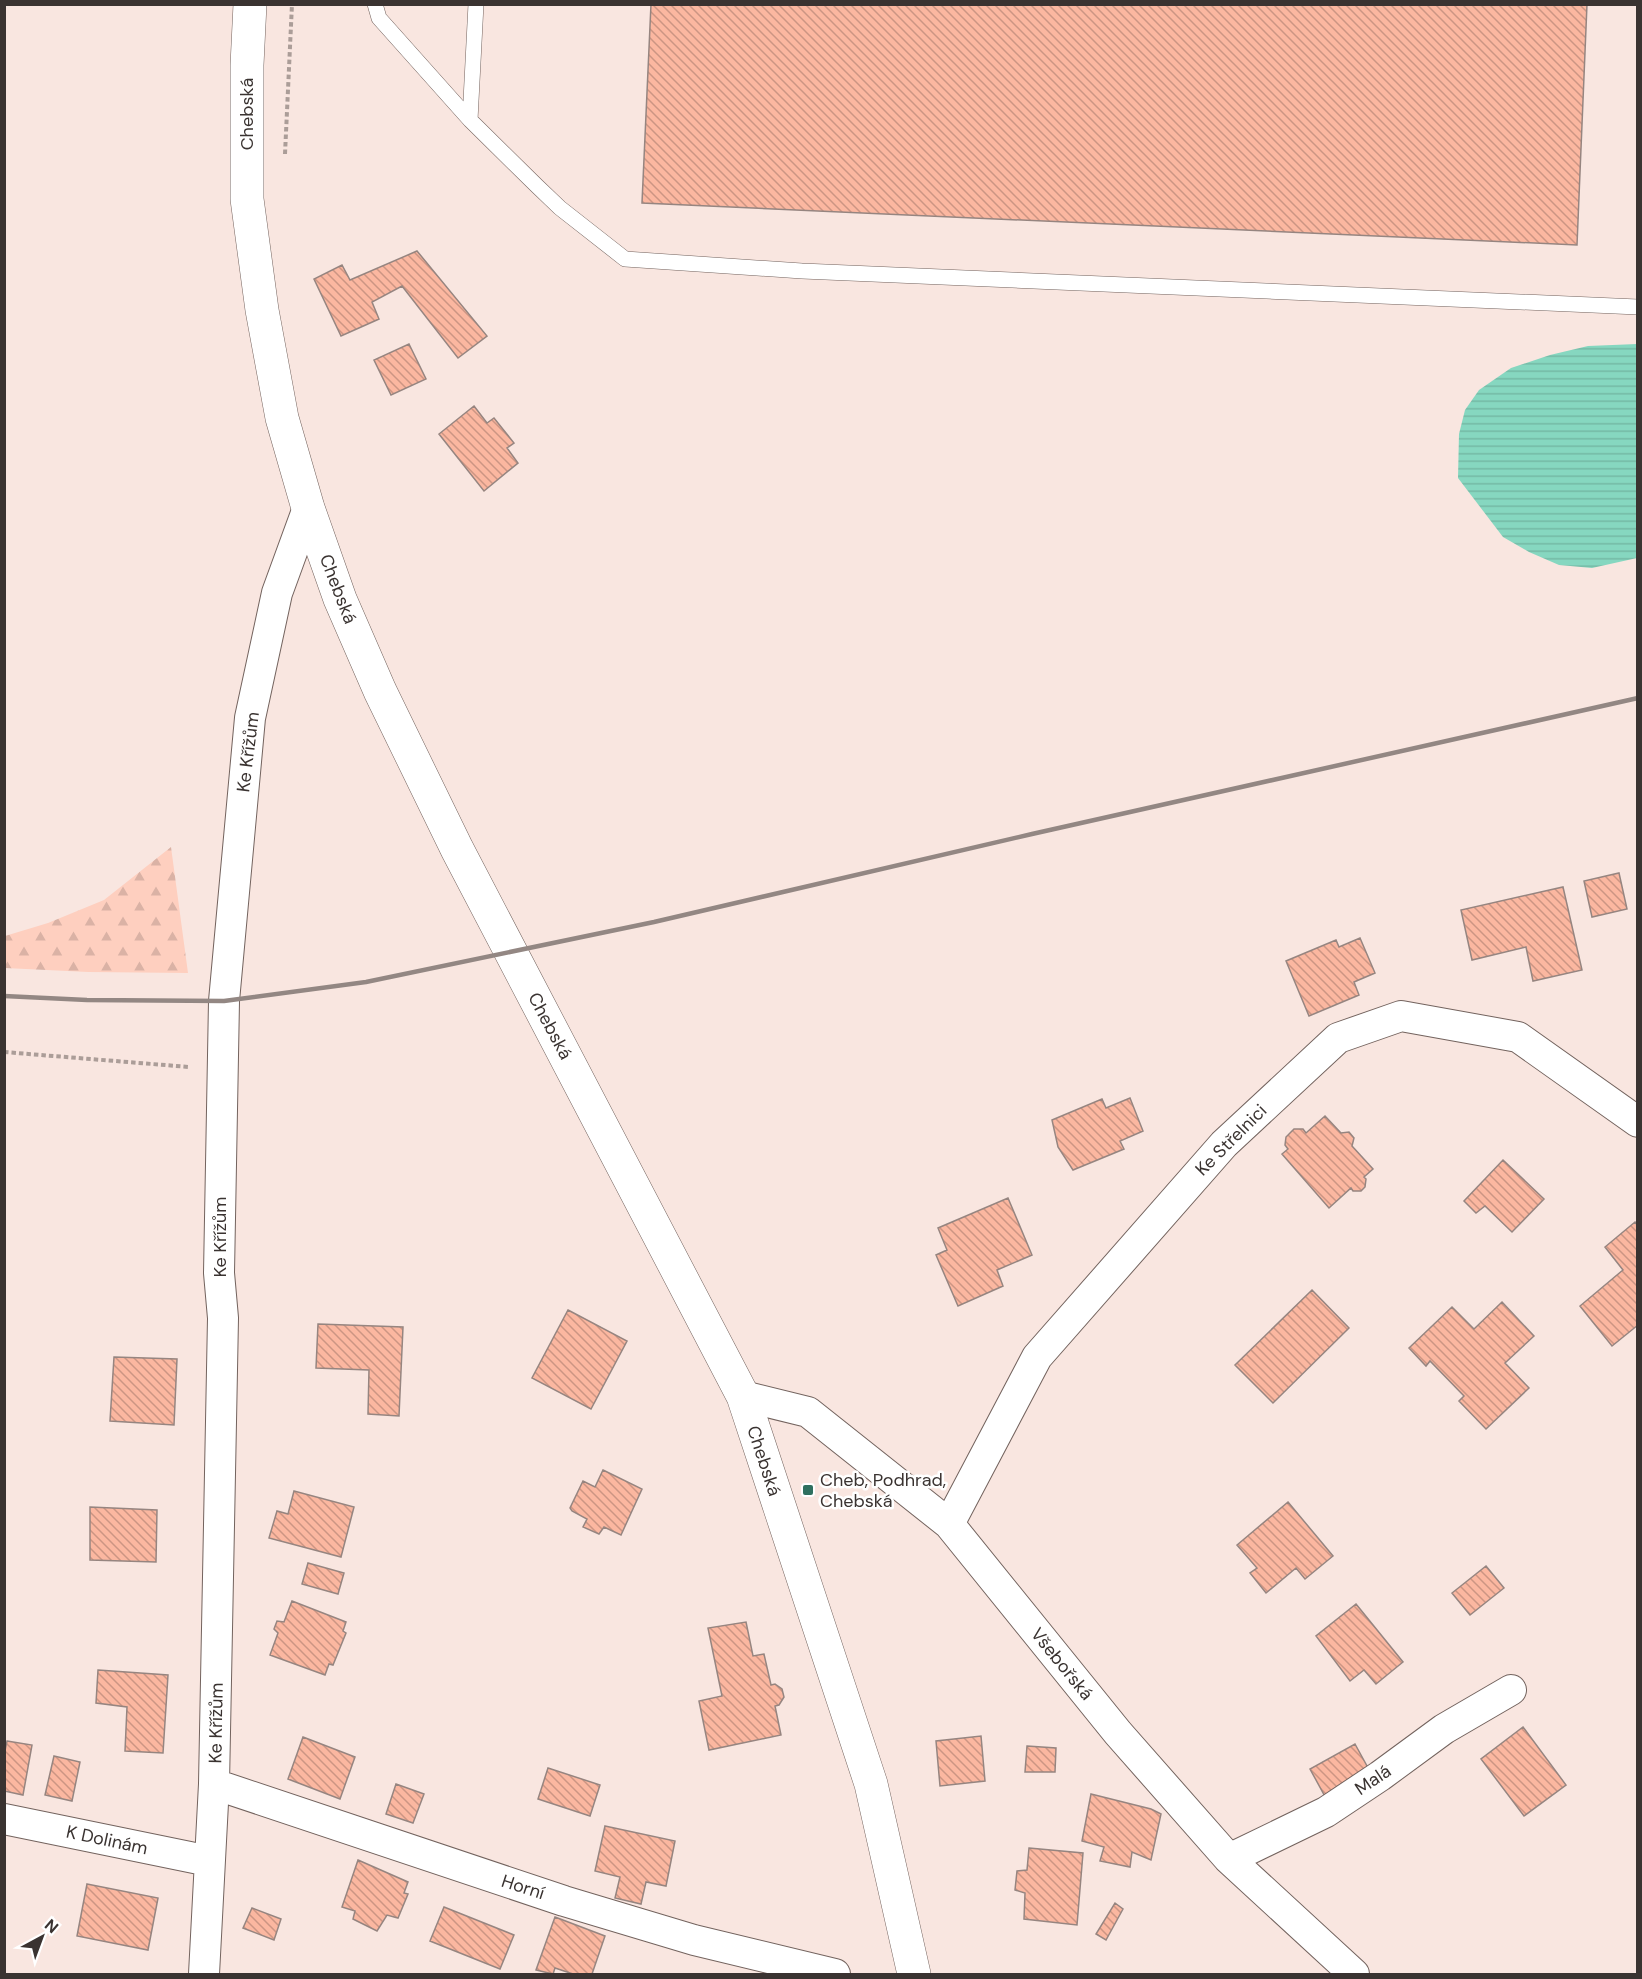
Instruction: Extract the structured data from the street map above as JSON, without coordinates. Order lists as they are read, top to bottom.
{
  "streets": {
    "street": [
      "Chebská",
      "Ke Křížům",
      "Ke Střelnici",
      "Všebořská",
      "Malá",
      "K Dolinám",
      "Horní"
    ]
  },
  "crossings": [
    ["Chebská", "Ke Křížům"],
    ["Chebská", "Všebořská"],
    ["Ke Křížům", "K Dolinám"],
    ["Ke Křížům", "Horní"],
    ["Ke Střelnici", "Všebořská"],
    ["Všebořská", "Malá"]
  ],
  "places": {
    "transit": ["Cheb, Podhrad, Chebská"]
  },
  "north": "top right"
}
